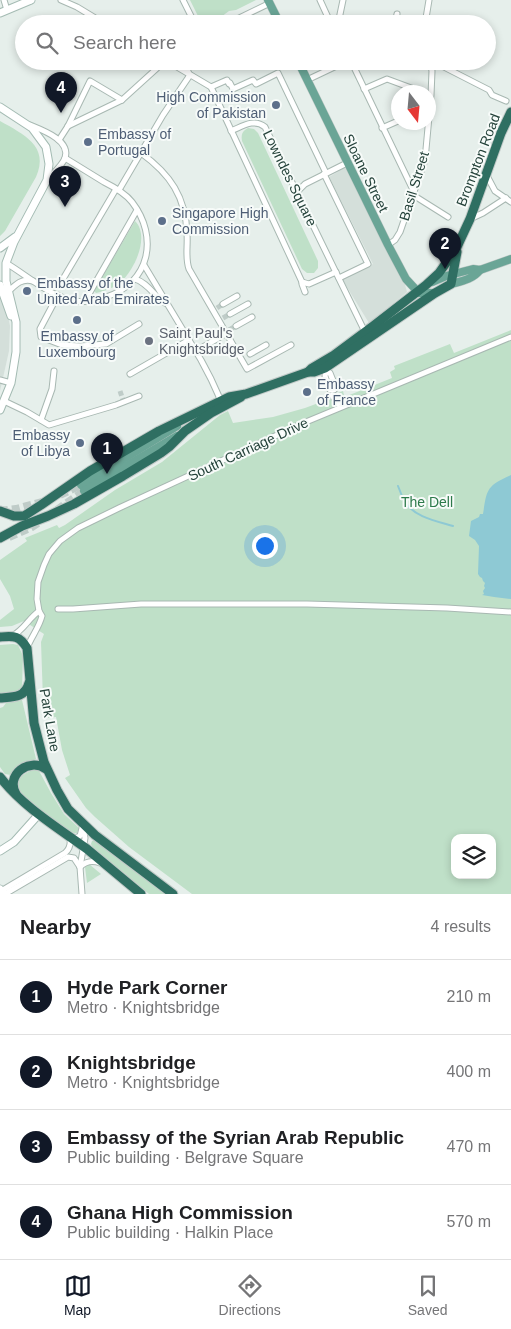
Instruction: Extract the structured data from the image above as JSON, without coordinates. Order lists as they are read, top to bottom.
{
  "streets": {
    "highway": ["Brompton Road", "Park Lane"],
    "main road": ["Sloane Street"],
    "street": ["Lowndes Square", "Basil Street", "South Carriage Drive"]
  },
  "crossings": [
    ["Sloane Street", "Basil Street"],
    ["South Carriage Drive", "Park Lane"]
  ],
  "parks": ["The Dell"],
  "places": [
    "High Commission of Pakistan",
    "Embassy of Portugal",
    "Singapore High Commission",
    "Embassy of the United Arab Emirates",
    "Embassy of Luxembourg",
    "Saint Paul's Knightsbridge",
    "Embassy of France",
    "Embassy of Libya"
  ],
  "north": "bottom",
  "page": {
    "search": "Search here",
    "pins": [
      "4",
      "3",
      "2",
      "1"
    ],
    "heading": ["Nearby", "4 results"],
    "list": [
      {
        "mark": "1",
        "name": "Hyde Park Corner",
        "note": "Metro · Knightsbridge",
        "value": "210 m"
      },
      {
        "mark": "2",
        "name": "Knightsbridge",
        "note": "Metro · Knightsbridge",
        "value": "400 m"
      },
      {
        "mark": "3",
        "name": "Embassy of the Syrian Arab Republic",
        "note": "Public building · Belgrave Square",
        "value": "470 m"
      },
      {
        "mark": "4",
        "name": "Ghana High Commission",
        "note": "Public building · Halkin Place",
        "value": "570 m"
      }
    ],
    "nav": ["Map", "Directions", "Saved"]
  }
}
